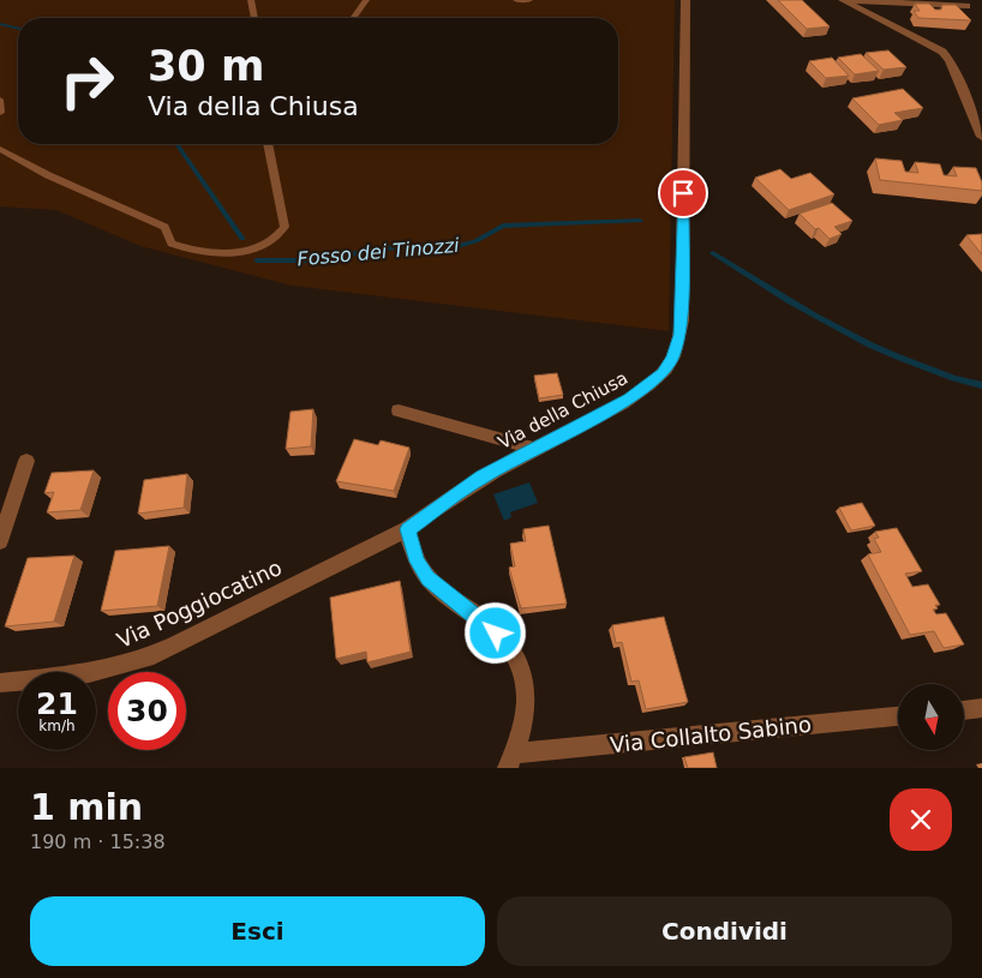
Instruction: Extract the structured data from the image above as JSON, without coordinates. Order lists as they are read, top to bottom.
{
  "streets": {
    "street": ["Via della Chiusa", "Via Poggiocatino", "Via Collalto Sabino"]
  },
  "crossings": [
    ["Via della Chiusa", "Via Poggiocatino"]
  ],
  "water": ["Fosso dei Tinozzi"],
  "north": "bottom",
  "page": {
    "turn": ["30 m", "Via della Chiusa"],
    "speed": "21 km/h",
    "limit": "30",
    "heading": ["1 min", "190 m · 15:38"],
    "buttons": ["Esci", "Condividi"]
  }
}
